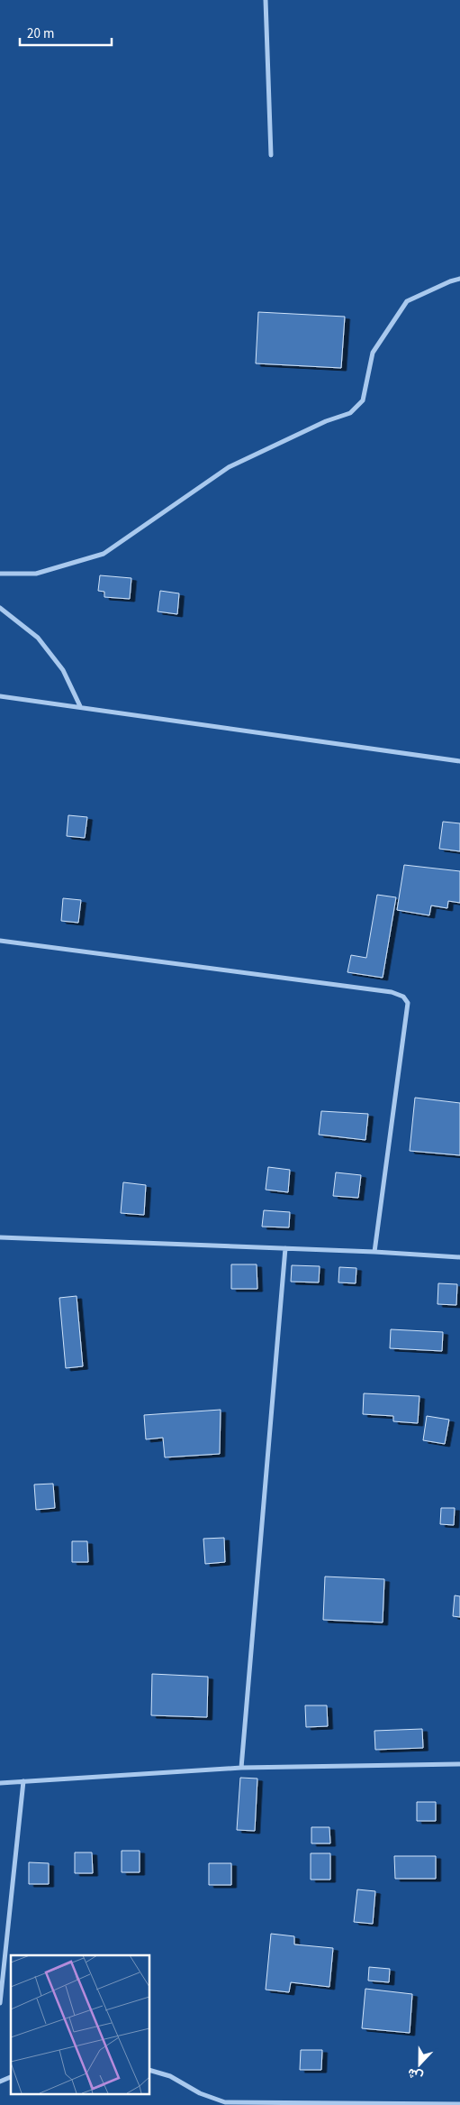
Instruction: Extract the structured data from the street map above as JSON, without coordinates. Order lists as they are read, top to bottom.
{
  "scale_bar": "20 m",
  "north": "bottom"
}
